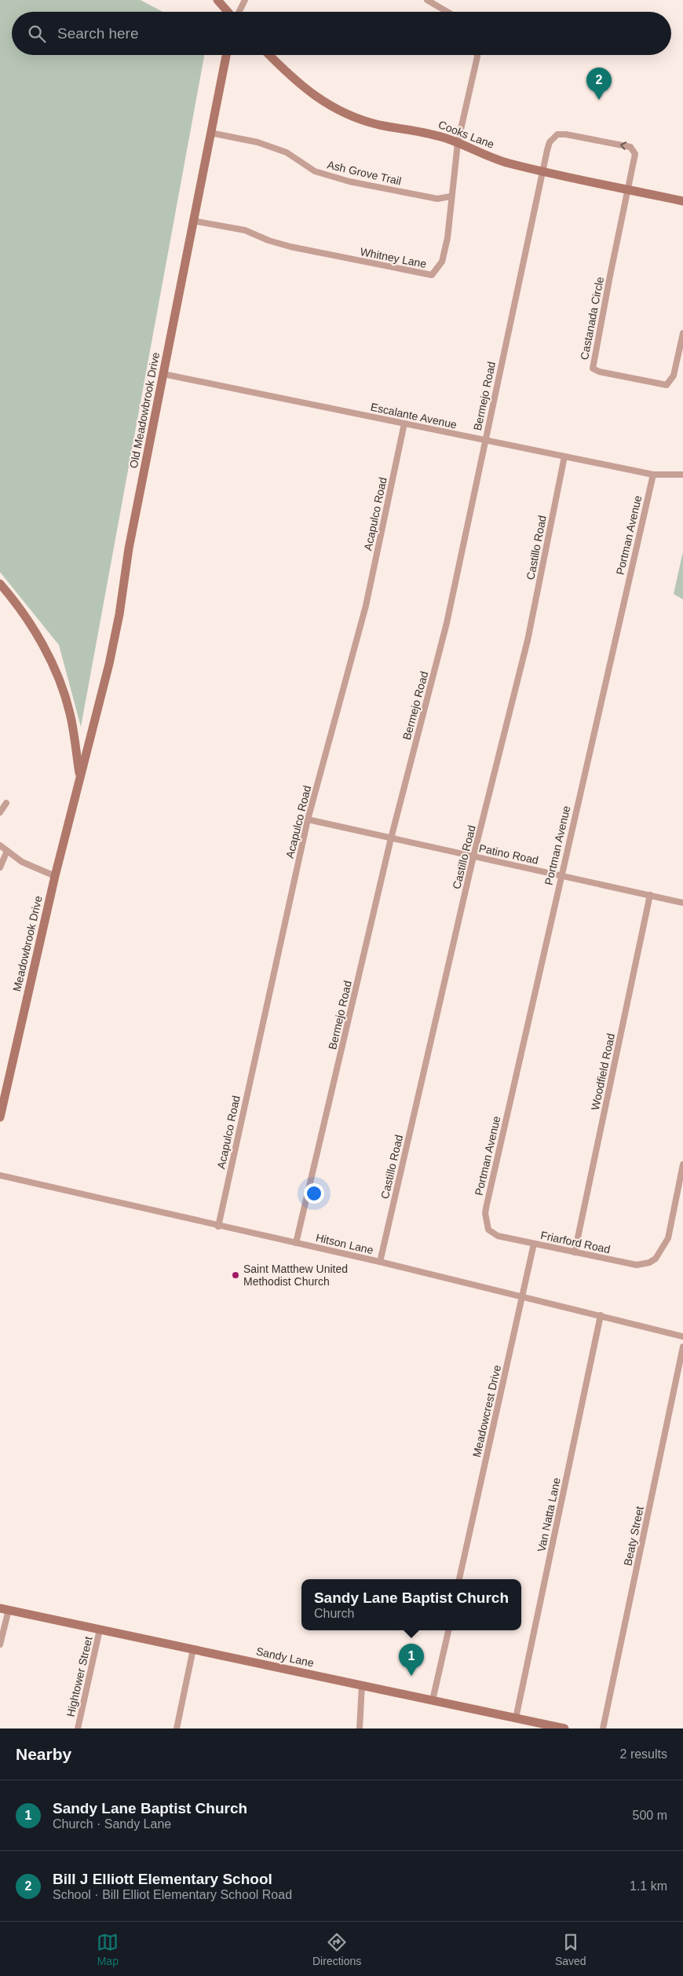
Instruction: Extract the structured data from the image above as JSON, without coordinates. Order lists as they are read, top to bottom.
{
  "streets": {
    "main road": [
      "Cooks Lane",
      "Old Meadowbrook Drive",
      "Meadowbrook Drive",
      "Sandy Lane"
    ],
    "street": [
      "Ash Grove Trail",
      "Whitney Lane",
      "Castanada Circle",
      "Bermejo Road",
      "Escalante Avenue",
      "Acapulco Road",
      "Portman Avenue",
      "Castillo Road",
      "Patino Road",
      "Woodfield Road",
      "Friarford Road",
      "Hitson Lane",
      "Meadowcrest Drive",
      "Van Natta Lane",
      "Beaty Street",
      "Hightower Street"
    ]
  },
  "crossings": [
    ["Cooks Lane", "Whitney Lane"],
    ["Cooks Lane", "Castanada Circle"],
    ["Cooks Lane", "Bermejo Road"],
    ["Ash Grove Trail", "Whitney Lane"],
    ["Ash Grove Trail", "Old Meadowbrook Drive"],
    ["Whitney Lane", "Old Meadowbrook Drive"],
    ["Castanada Circle", "Bermejo Road"],
    ["Bermejo Road", "Escalante Avenue"],
    ["Bermejo Road", "Patino Road"],
    ["Bermejo Road", "Hitson Lane"],
    ["Old Meadowbrook Drive", "Escalante Avenue"],
    ["Old Meadowbrook Drive", "Meadowbrook Drive"],
    ["Escalante Avenue", "Acapulco Road"],
    ["Escalante Avenue", "Portman Avenue"],
    ["Escalante Avenue", "Castillo Road"],
    ["Acapulco Road", "Patino Road"],
    ["Acapulco Road", "Hitson Lane"],
    ["Portman Avenue", "Patino Road"],
    ["Portman Avenue", "Friarford Road"],
    ["Castillo Road", "Patino Road"],
    ["Castillo Road", "Hitson Lane"],
    ["Patino Road", "Woodfield Road"],
    ["Woodfield Road", "Friarford Road"],
    ["Friarford Road", "Meadowcrest Drive"],
    ["Hitson Lane", "Meadowcrest Drive"],
    ["Hitson Lane", "Van Natta Lane"],
    ["Van Natta Lane", "Sandy Lane"],
    ["Sandy Lane", "Hightower Street"]
  ],
  "places": ["Saint Matthew United Methodist Church"],
  "page": {
    "search": "Search here",
    "pins": ["2", "1"],
    "popup": ["Sandy Lane Baptist Church", "Church"],
    "heading": ["Nearby", "2 results"],
    "list": [
      {
        "mark": "1",
        "name": "Sandy Lane Baptist Church",
        "note": "Church · Sandy Lane",
        "value": "500 m"
      },
      {
        "mark": "2",
        "name": "Bill J Elliott Elementary School",
        "note": "School · Bill Elliot Elementary School Road",
        "value": "1.1 km"
      }
    ],
    "nav": ["Map", "Directions", "Saved"]
  }
}
